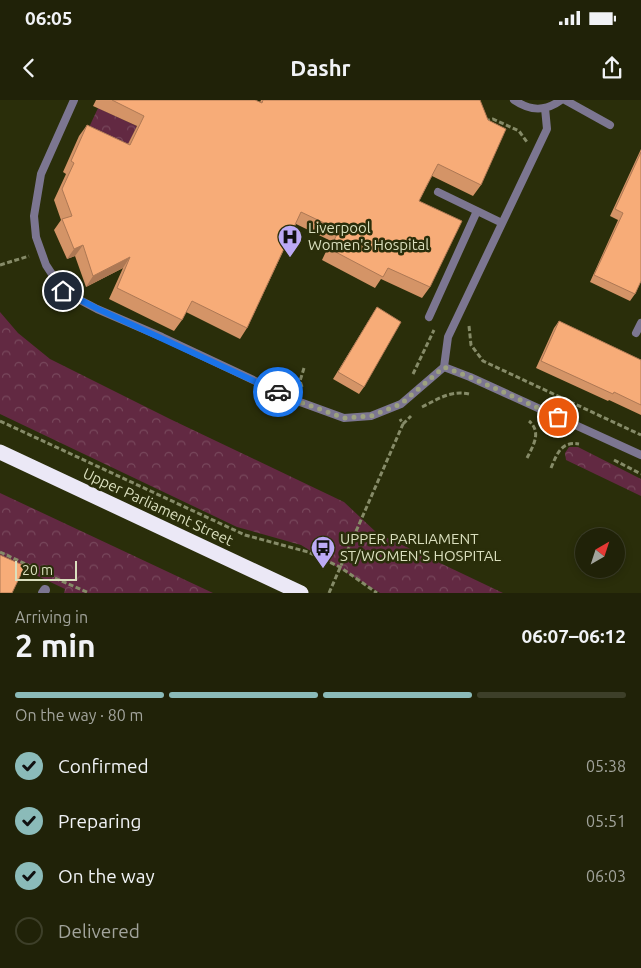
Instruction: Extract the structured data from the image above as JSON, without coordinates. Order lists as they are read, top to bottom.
{
  "streets": {
    "highway": ["Upper Parliament Street"]
  },
  "places": {
    "hospital": ["Liverpool Women's Hospital"],
    "bus stop": ["UPPER PARLIAMENT ST/WOMEN'S HOSPITAL"]
  },
  "scale_bar": "20 m",
  "north": "top right",
  "page": {
    "status": "06:05",
    "header": "Dashr",
    "scale": "20 m",
    "heading": ["2 min", "Arriving in", "06:07–06:12"],
    "bar": "On the way · 80 m",
    "list": [
      ["Confirmed", "05:38"],
      ["Preparing", "05:51"],
      ["On the way", "06:03"],
      "Delivered"
    ]
  }
}
